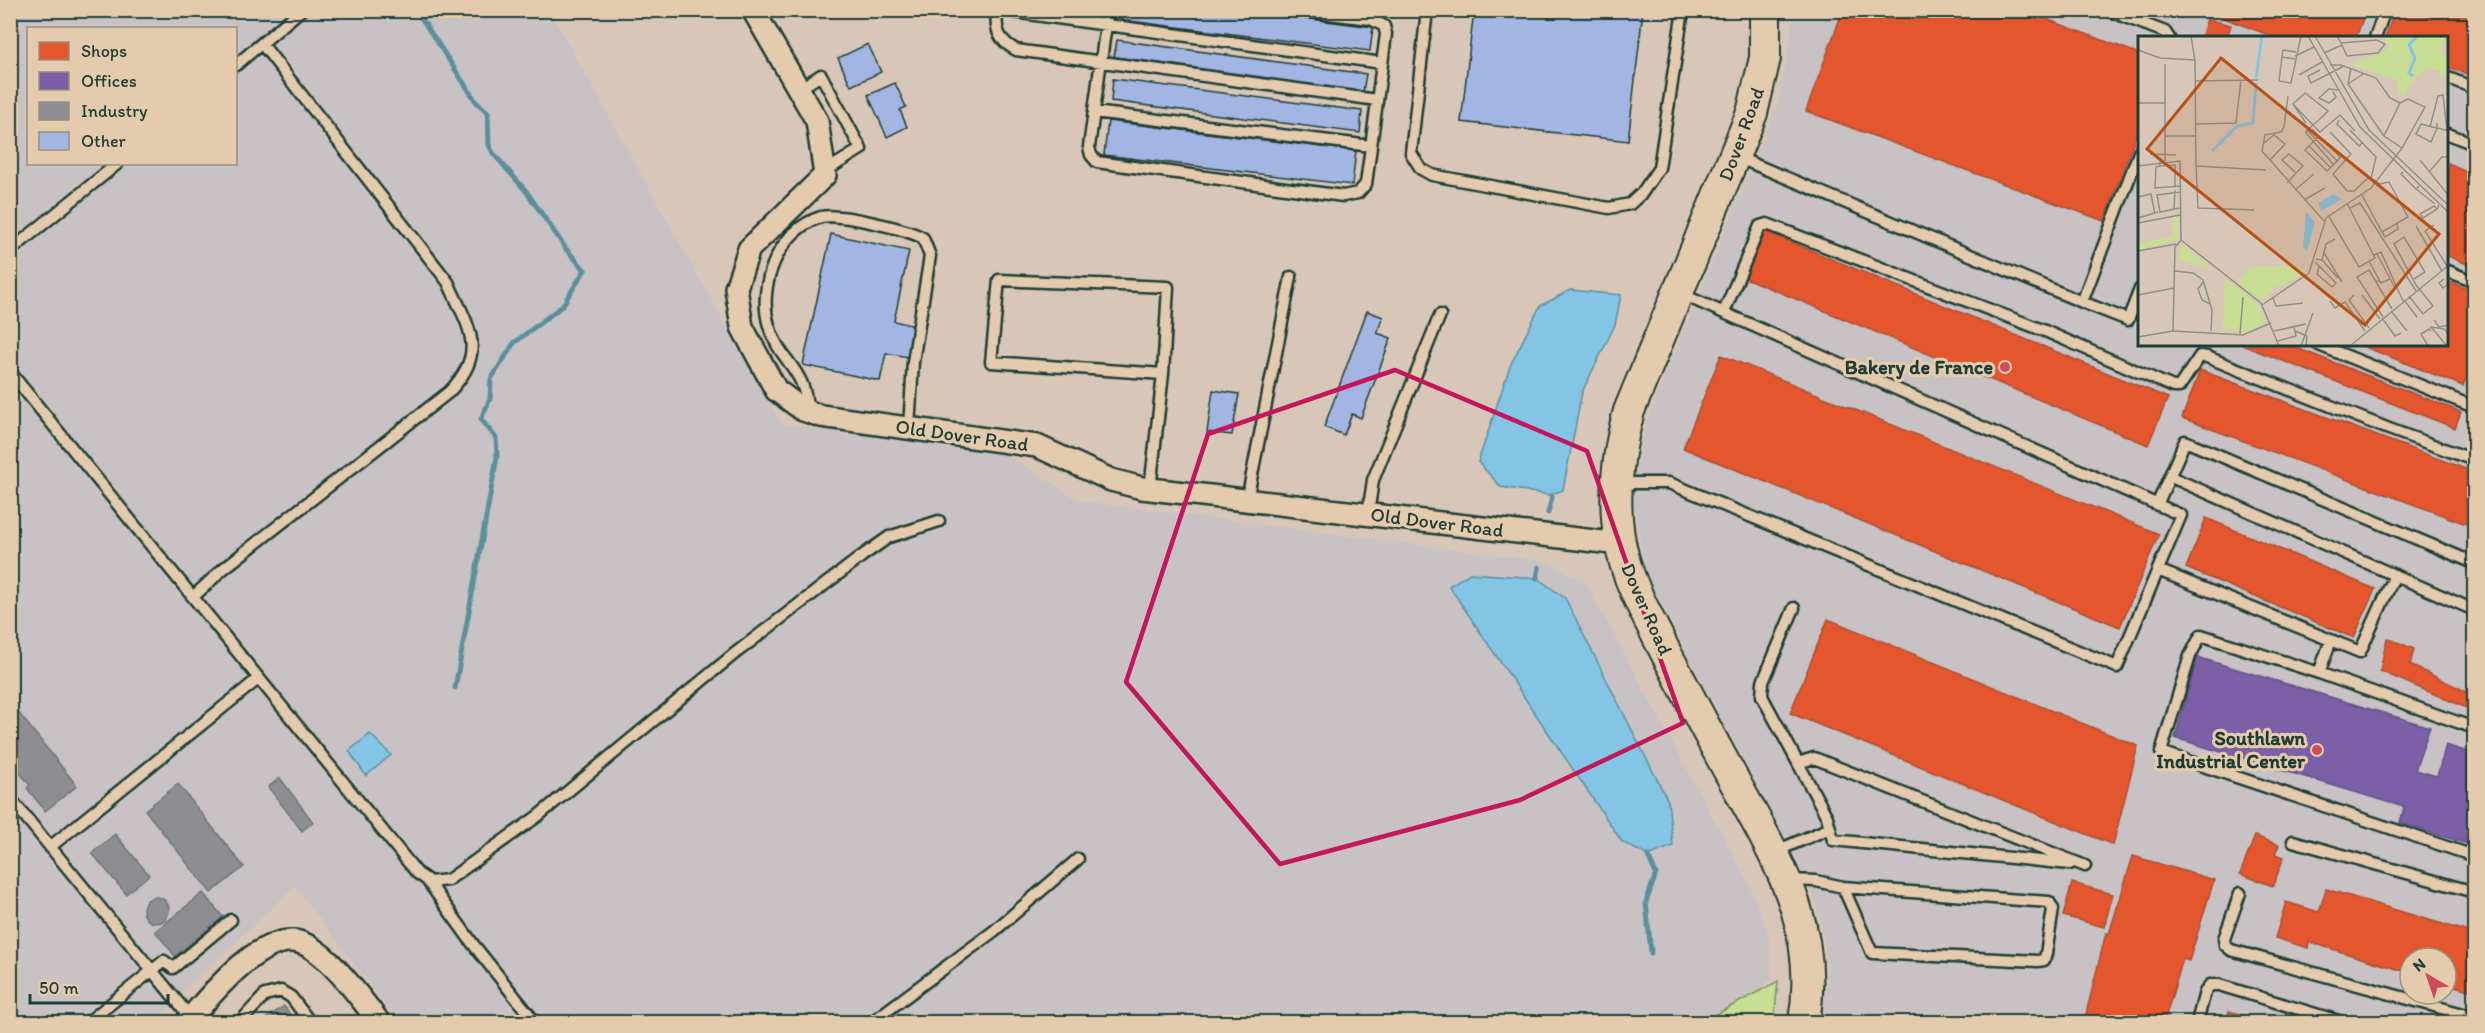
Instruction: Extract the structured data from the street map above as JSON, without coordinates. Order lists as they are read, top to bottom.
{
  "streets": {
    "street": ["Dover Road", "Old Dover Road"]
  },
  "crossings": [
    ["Dover Road", "Old Dover Road"]
  ],
  "places": ["Bakery de France", "Southlawn Industrial Center"],
  "legend": [
    "Shops",
    "Offices",
    "Industry",
    "Other"
  ],
  "scale_bar": "50 m",
  "north": "top left"
}
